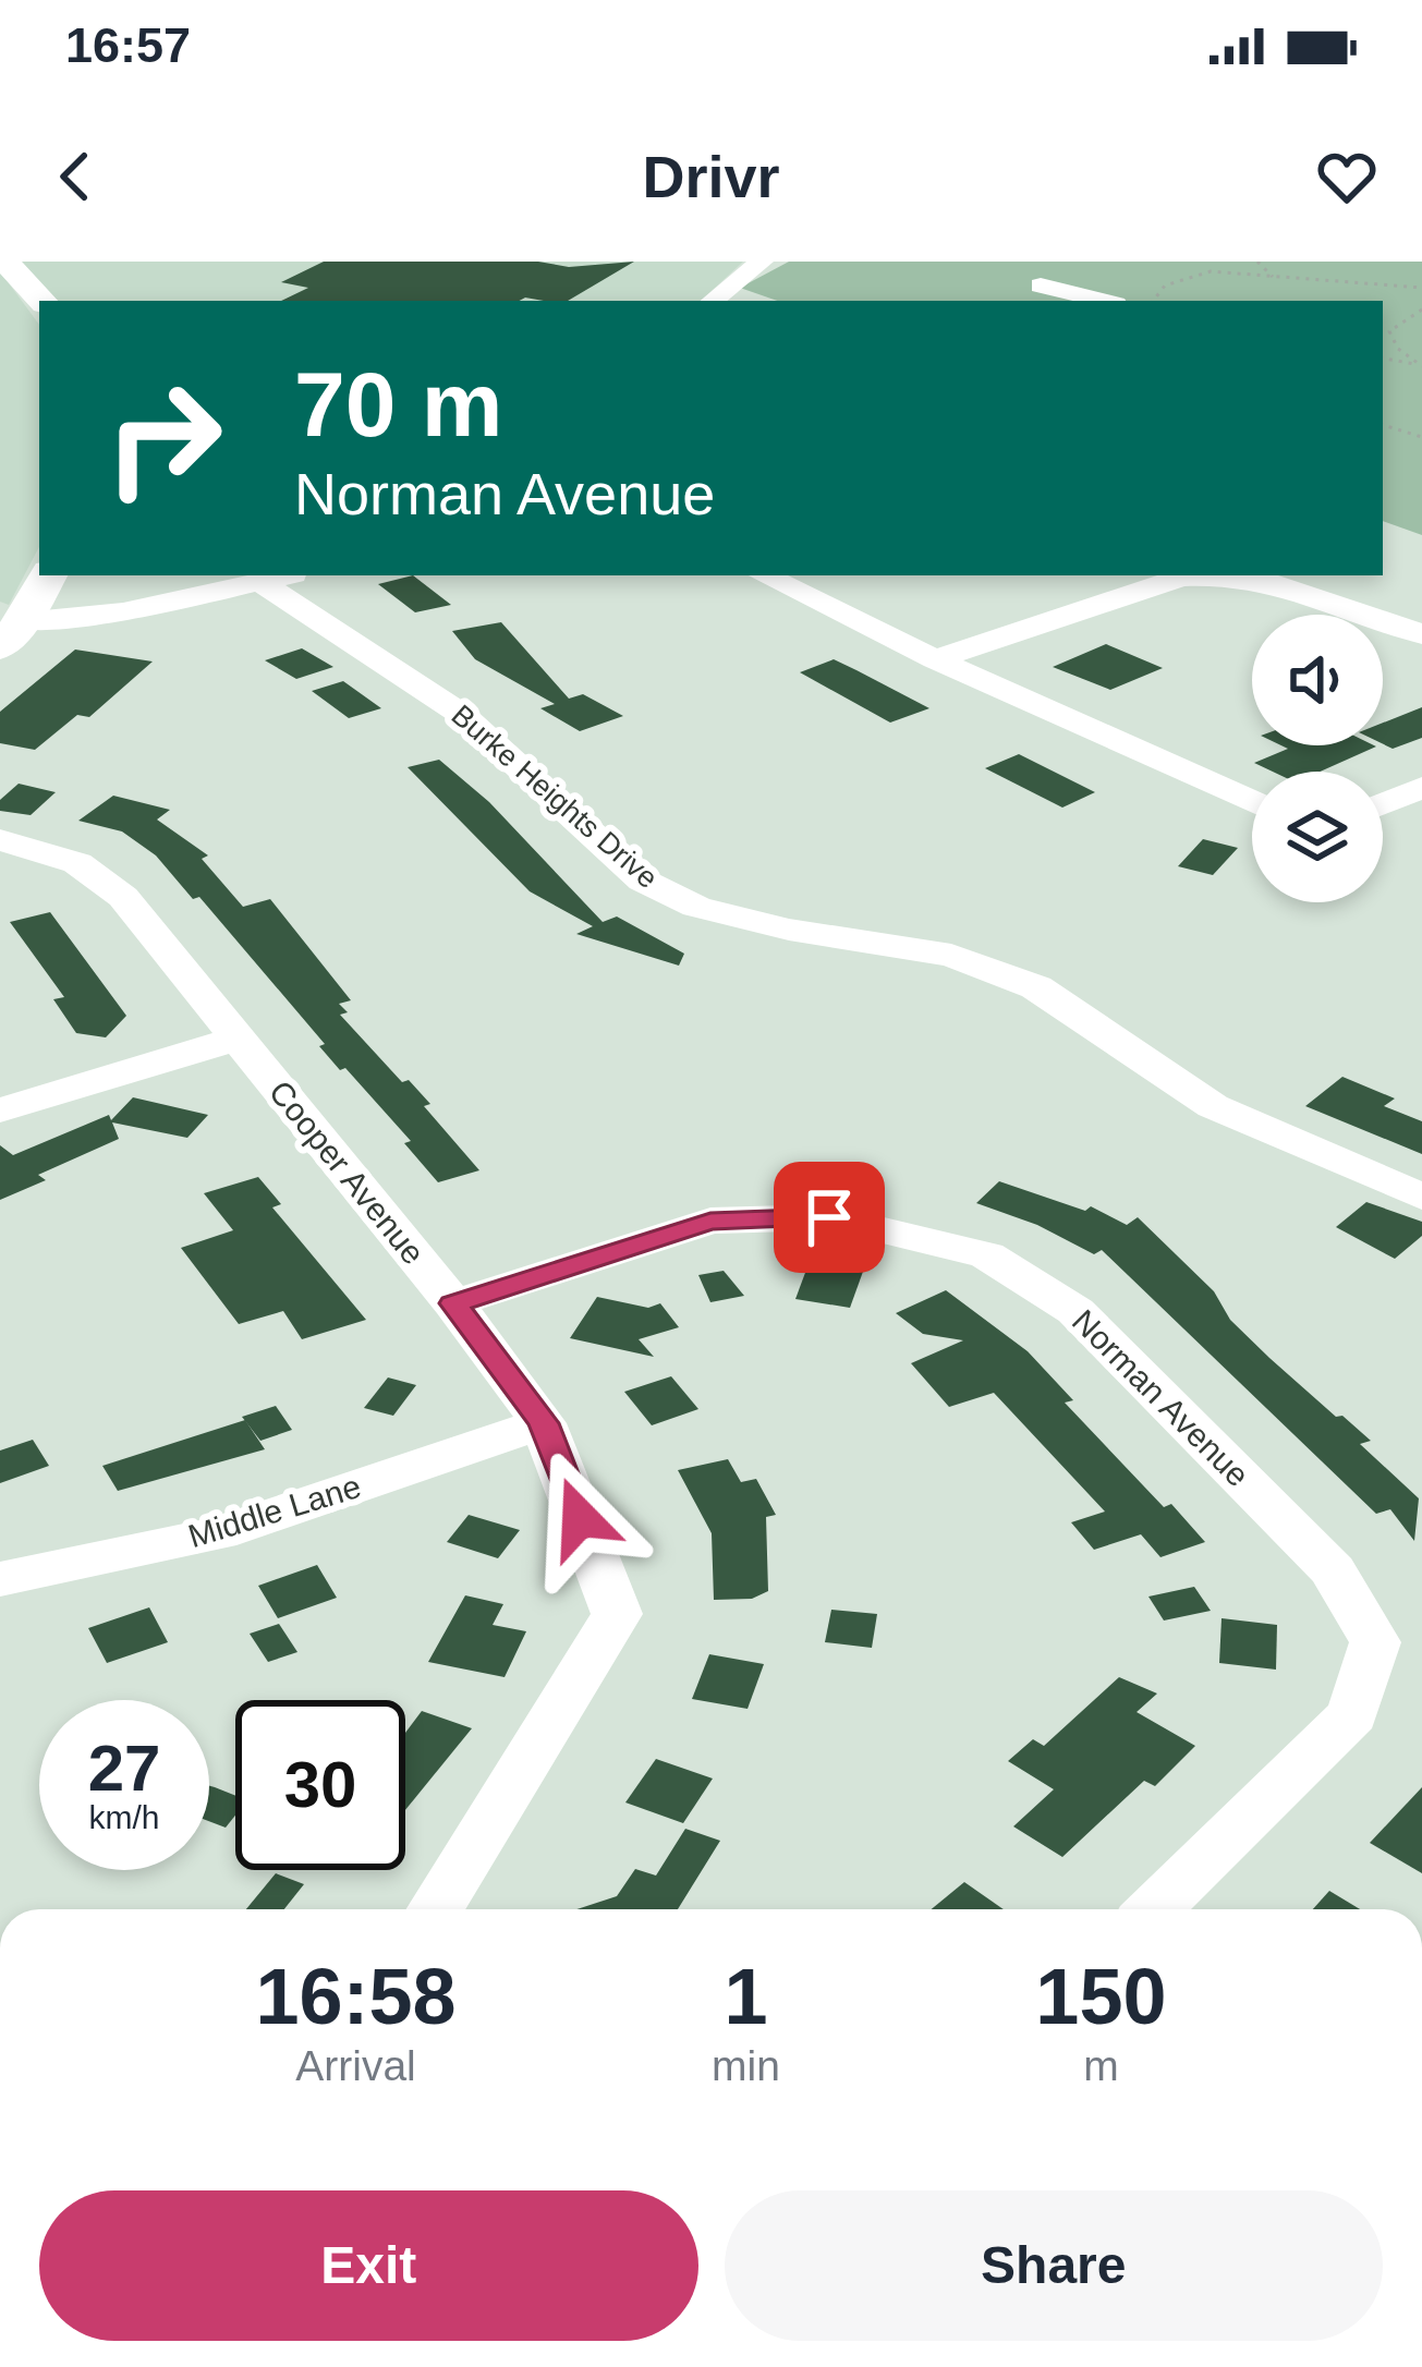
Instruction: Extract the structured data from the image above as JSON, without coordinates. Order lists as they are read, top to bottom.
{
  "streets": {
    "street": [
      "Burke Heights Drive",
      "Cooper Avenue",
      "Norman Avenue",
      "Middle Lane"
    ]
  },
  "crossings": [
    ["Cooper Avenue", "Norman Avenue"],
    ["Cooper Avenue", "Middle Lane"]
  ],
  "page": {
    "status": "16:57",
    "header": "Drivr",
    "turn": ["70 m", "Norman Avenue"],
    "speed": "27 km/h",
    "limit": "30",
    "eta": [
      "16:58",
      "Arrival",
      "1",
      "min",
      "150",
      "m"
    ],
    "buttons": ["Exit", "Share"]
  }
}
